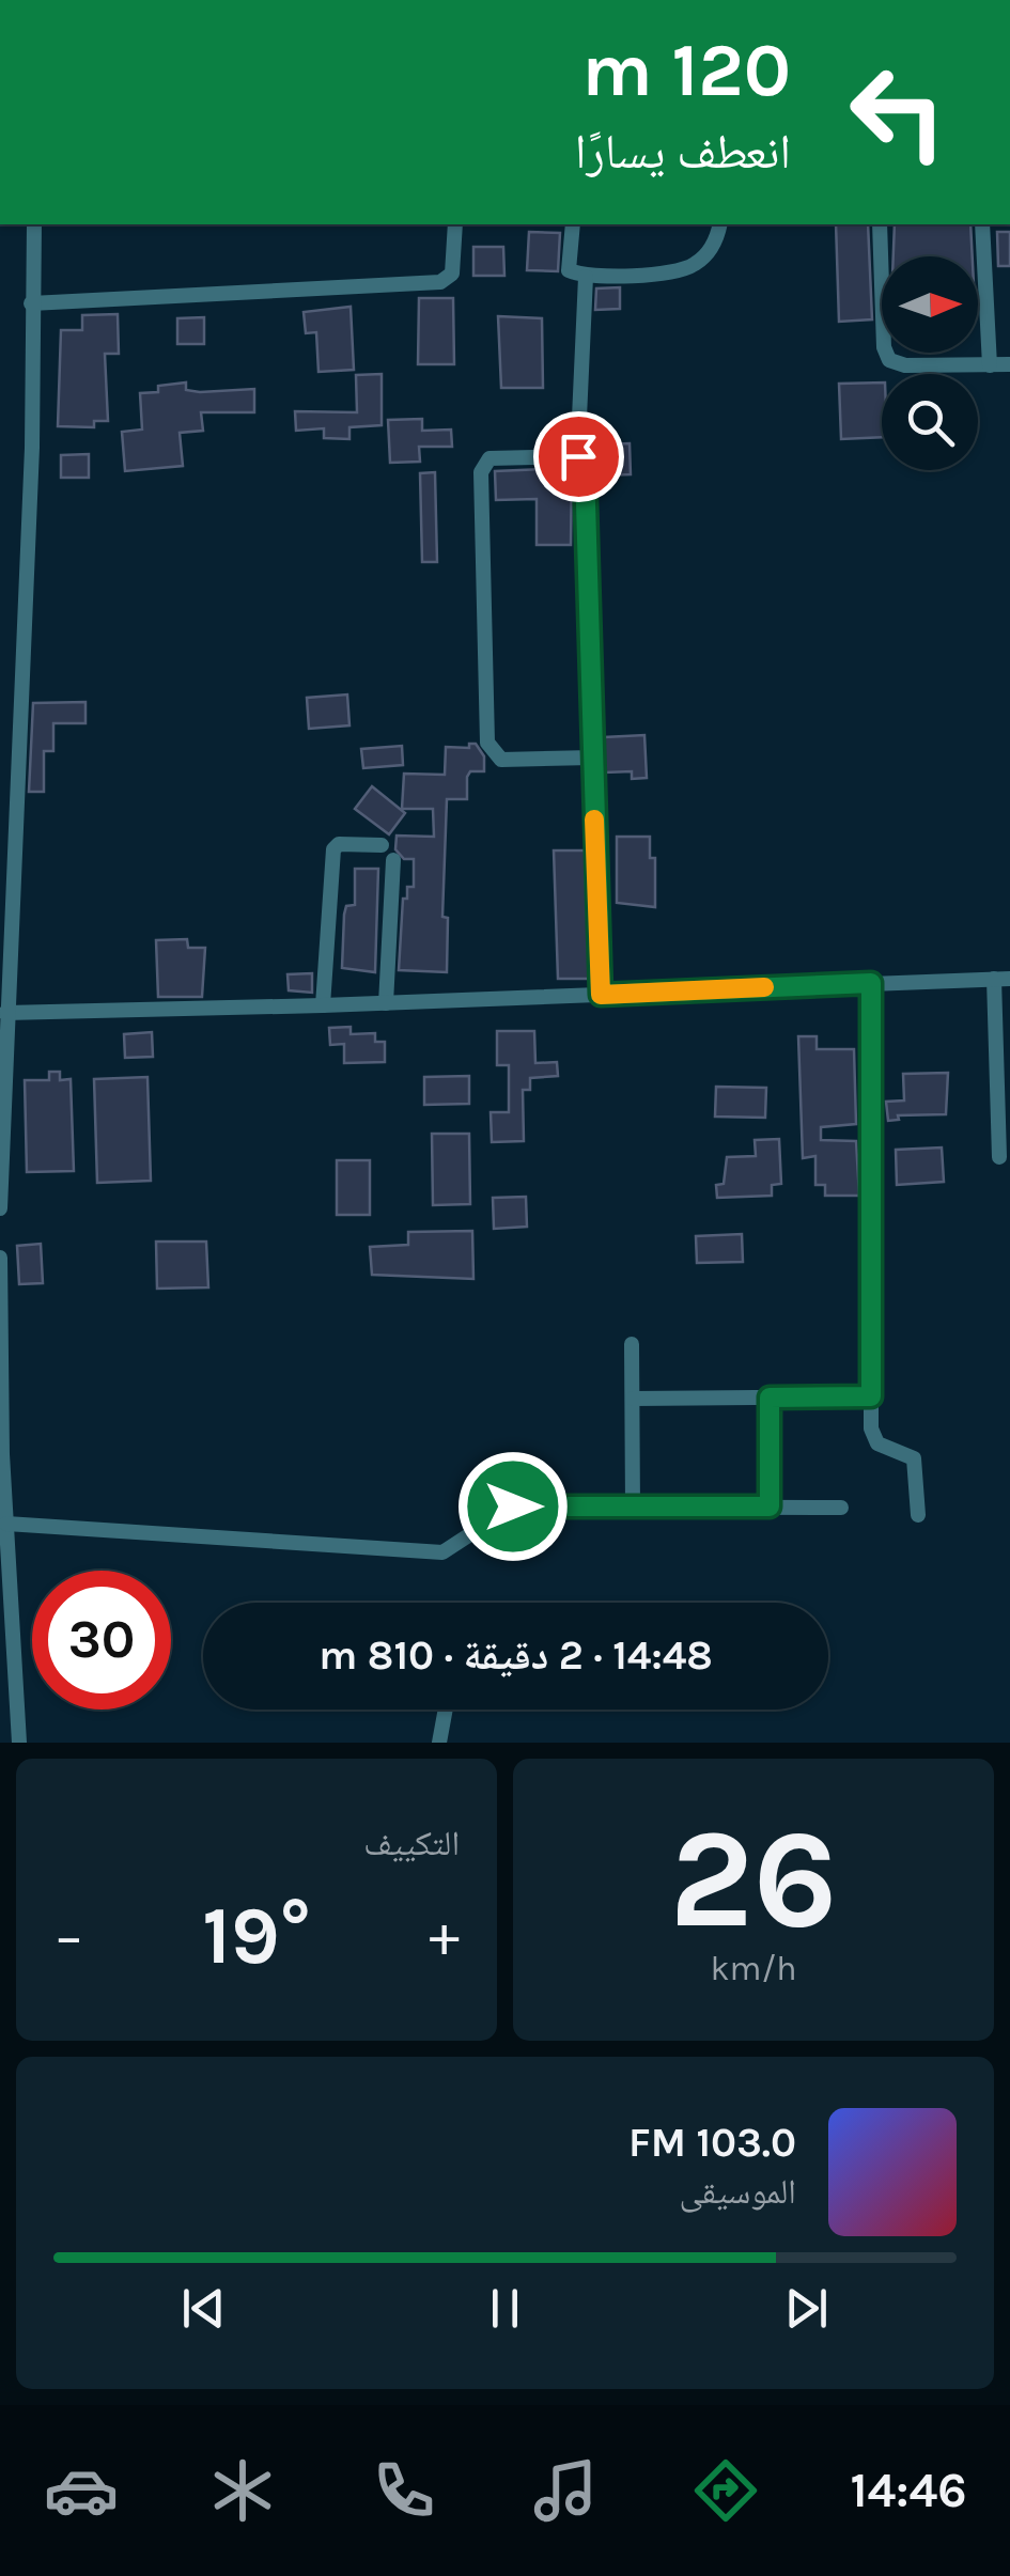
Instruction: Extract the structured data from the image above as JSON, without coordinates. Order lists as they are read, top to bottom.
{
  "north": "right",
  "page": {
    "turn": ["120 m", "انعطف يسارًا"],
    "limit": "30",
    "trip": "14:48 · 2 دقيقة · 810 m",
    "tile": [
      ["26", "km/h"],
      "التكييف"
    ],
    "heat": ["−", "19°", "+"],
    "song": ["103.0 FM", "الموسيقى"],
    "tabs": "14:46"
  }
}
